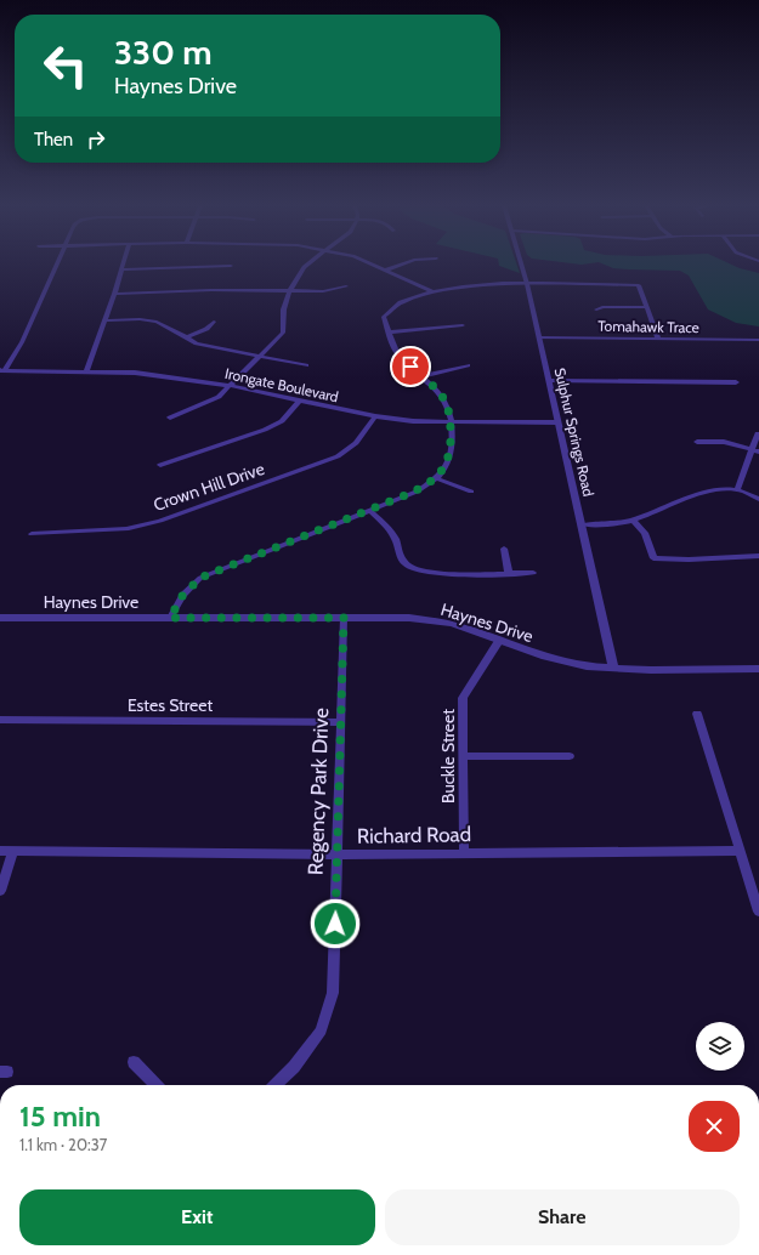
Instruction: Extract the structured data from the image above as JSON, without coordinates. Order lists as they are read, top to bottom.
{
  "streets": {
    "street": [
      "Tomahawk Trace",
      "Irongate Boulevard",
      "Sulphur Springs Road",
      "Crown Hill Drive",
      "Haynes Drive",
      "Estes Street",
      "Buckle Street",
      "Regency Park Drive",
      "Richard Road"
    ]
  },
  "crossings": [
    ["Tomahawk Trace", "Sulphur Springs Road"],
    ["Irongate Boulevard", "Sulphur Springs Road"],
    ["Irongate Boulevard", "Crown Hill Drive"],
    ["Sulphur Springs Road", "Haynes Drive"],
    ["Haynes Drive", "Buckle Street"],
    ["Haynes Drive", "Regency Park Drive"],
    ["Estes Street", "Regency Park Drive"],
    ["Buckle Street", "Richard Road"],
    ["Regency Park Drive", "Richard Road"]
  ],
  "page": {
    "turn": ["330 m", "Haynes Drive"],
    "then": "Then",
    "heading": ["15 min", "1.1 km · 20:37"],
    "buttons": ["Exit", "Share"]
  }
}
